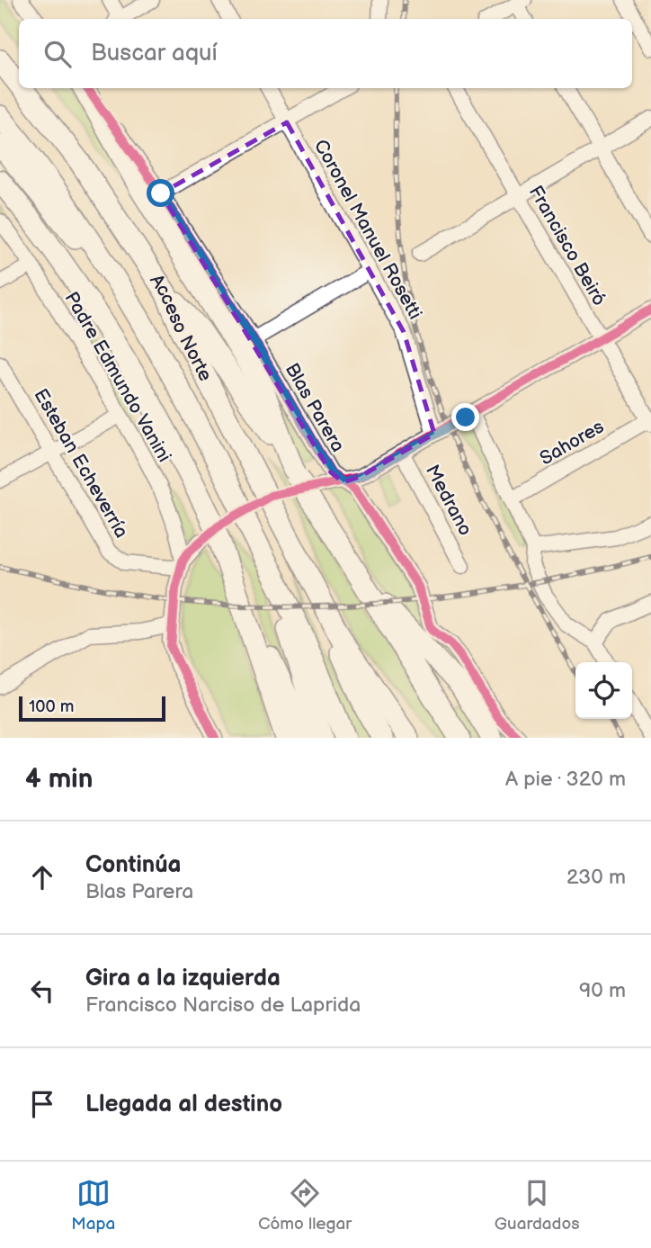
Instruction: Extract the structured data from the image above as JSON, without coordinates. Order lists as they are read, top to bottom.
{
  "streets": {
    "highway": ["Acceso Norte"],
    "street": [
      "Coronel Manuel Rosetti",
      "Francisco Beiró",
      "Padre Edmundo Vanini",
      "Blas Parera",
      "Sahores",
      "Esteban Echeverría",
      "Medrano"
    ]
  },
  "crossings": [
    ["Francisco Beiró", "Sahores"],
    ["Padre Edmundo Vanini", "Esteban Echeverría"]
  ],
  "scale_bar": "100 m",
  "page": {
    "search": "Buscar aquí",
    "scale": "100 m",
    "heading": ["4 min", "A pie · 320 m"],
    "list": [
      ["Continúa", "Blas Parera", "230 m"],
      ["Gira a la izquierda", "Francisco Narciso de Laprida", "90 m"],
      "Llegada al destino"
    ],
    "nav": ["Mapa", "Cómo llegar", "Guardados"]
  }
}
